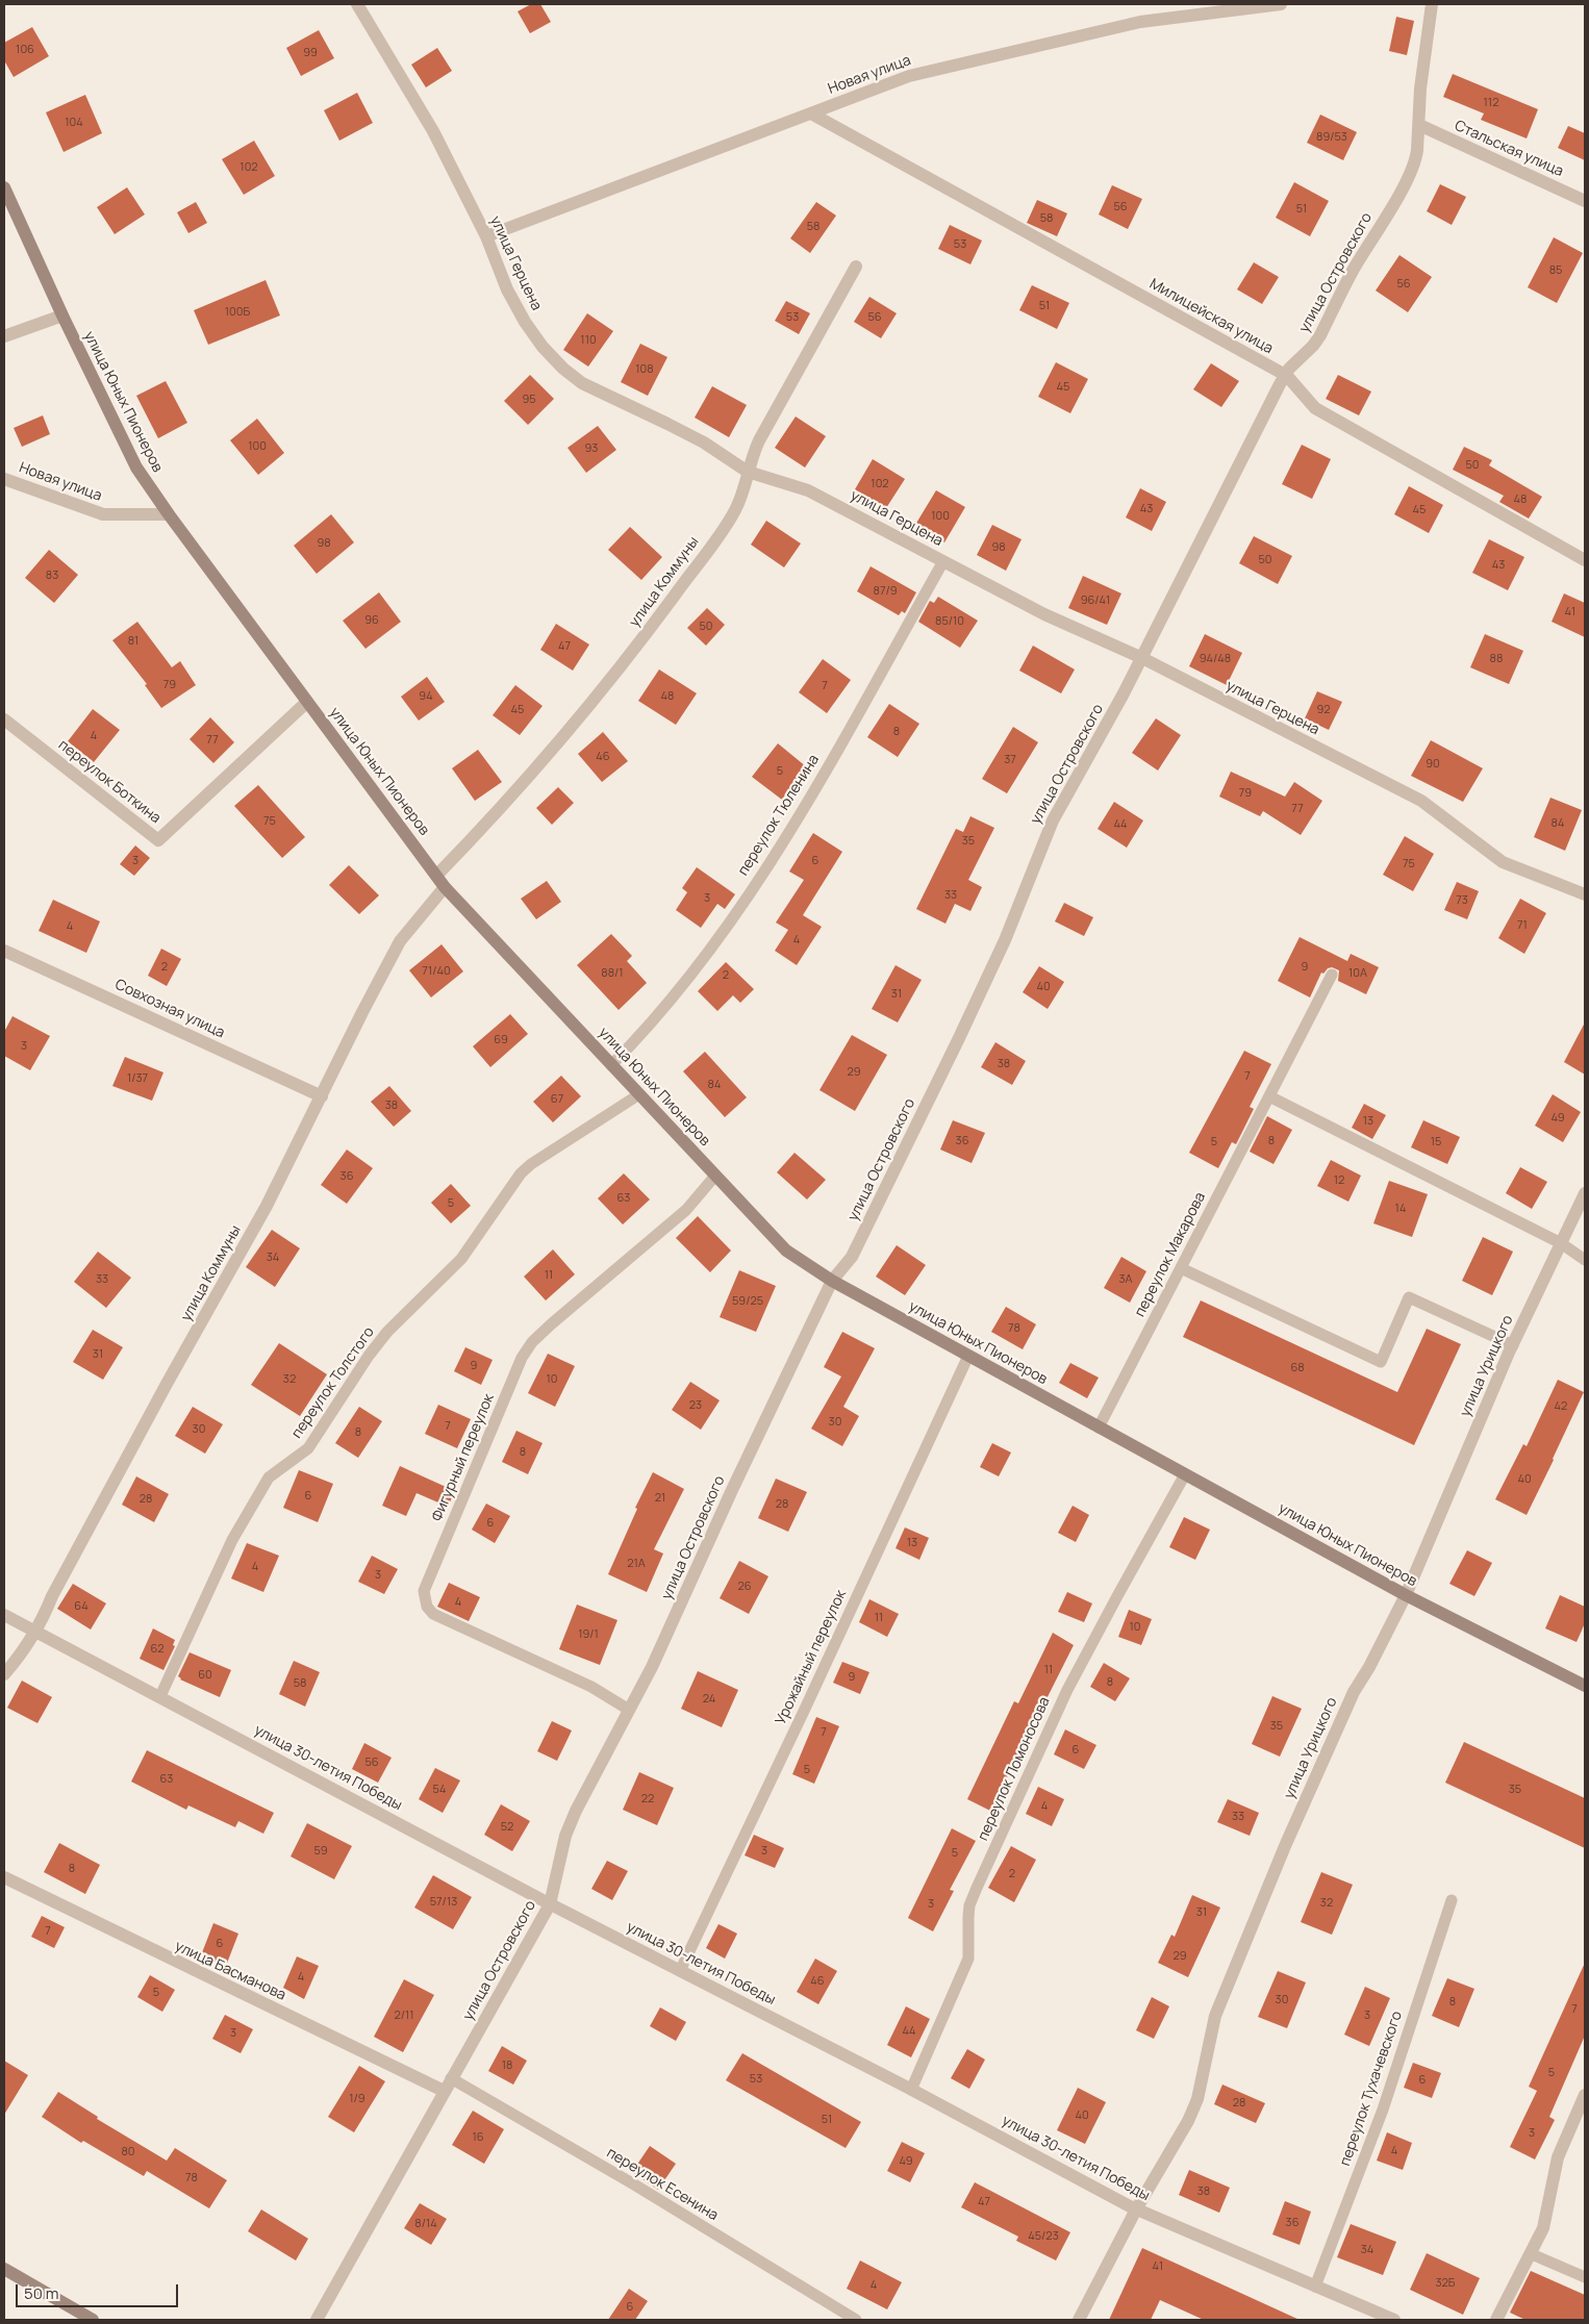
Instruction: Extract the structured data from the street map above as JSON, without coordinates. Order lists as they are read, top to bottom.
{
  "streets": {
    "main road": ["улица Юных Пионеров"],
    "street": [
      "Новая улица",
      "Стальская улица",
      "улица Герцена",
      "улица Островского",
      "Милицейская улица",
      "улица Коммуны",
      "переулок Боткина",
      "Совхозная улица",
      "улица Урицкого",
      "улица 30-летия Победы",
      "улица Басманова"
    ],
    "lane": [
      "переулок Тюленина",
      "переулок Макарова",
      "переулок Толстого",
      "Фигурный переулок",
      "Урожайный переулок",
      "переулок Ломоносова",
      "переулок Тухачевского",
      "переулок Есенина"
    ]
  },
  "crossings": [
    ["Новая улица", "улица Герцена"],
    ["Новая улица", "Милицейская улица"],
    ["Новая улица", "улица Юных Пионеров"],
    ["Стальская улица", "улица Островского"],
    ["улица Герцена", "улица Островского"],
    ["улица Герцена", "улица Коммуны"],
    ["улица Герцена", "переулок Тюленина"],
    ["улица Островского", "Милицейская улица"],
    ["улица Островского", "улица Юных Пионеров"],
    ["улица Островского", "Фигурный переулок"],
    ["улица Островского", "улица 30-летия Победы"],
    ["улица Островского", "улица Басманова"],
    ["улица Островского", "переулок Есенина"],
    ["улица Юных Пионеров", "улица Коммуны"],
    ["улица Юных Пионеров", "переулок Боткина"],
    ["улица Юных Пионеров", "переулок Тюленина"],
    ["улица Юных Пионеров", "переулок Макарова"],
    ["улица Юных Пионеров", "улица Урицкого"],
    ["улица Юных Пионеров", "переулок Толстого"],
    ["улица Юных Пионеров", "Фигурный переулок"],
    ["улица Юных Пионеров", "Урожайный переулок"],
    ["улица Юных Пионеров", "переулок Ломоносова"],
    ["улица Коммуны", "Совхозная улица"],
    ["улица Коммуны", "улица 30-летия Победы"],
    ["улица Урицкого", "улица 30-летия Победы"],
    ["переулок Толстого", "улица 30-летия Победы"],
    ["Урожайный переулок", "улица 30-летия Победы"],
    ["улица 30-летия Победы", "переулок Ломоносова"],
    ["улица 30-летия Победы", "переулок Тухачевского"]
  ],
  "house_numbers": [
    "106",
    "99",
    "112",
    "104",
    "89/53",
    "102",
    "56",
    "51",
    "58",
    "58",
    "53",
    "85",
    "56",
    "51",
    "100Б",
    "53",
    "56",
    "110",
    "108",
    "45",
    "95",
    "100",
    "93",
    "50",
    "102",
    "48",
    "43",
    "45",
    "100",
    "98",
    "98",
    "50",
    "43",
    "83",
    "87/9",
    "96/41",
    "41",
    "96",
    "85/10",
    "50",
    "81",
    "47",
    "94/48",
    "88",
    "79",
    "7",
    "94",
    "48",
    "45",
    "92",
    "8",
    "4",
    "77",
    "46",
    "37",
    "90",
    "5",
    "79",
    "77",
    "75",
    "84",
    "44",
    "35",
    "3",
    "6",
    "75",
    "33",
    "3",
    "73",
    "71",
    "4",
    "4",
    "2",
    "9",
    "71/40",
    "88/1",
    "10А",
    "2",
    "40",
    "31",
    "69",
    "3",
    "38",
    "29",
    "7",
    "1/37",
    "84",
    "67",
    "38",
    "49",
    "13",
    "36",
    "8",
    "5",
    "15",
    "36",
    "12",
    "63",
    "5",
    "14",
    "34",
    "11",
    "33",
    "3А",
    "59/25",
    "78",
    "31",
    "9",
    "68",
    "32",
    "10",
    "23",
    "42",
    "30",
    "7",
    "30",
    "8",
    "8",
    "40",
    "6",
    "21",
    "28",
    "28",
    "6",
    "13",
    "21А",
    "4",
    "3",
    "26",
    "4",
    "64",
    "11",
    "10",
    "19/1",
    "62",
    "11",
    "60",
    "9",
    "8",
    "58",
    "24",
    "35",
    "7",
    "6",
    "56",
    "5",
    "63",
    "54",
    "35",
    "22",
    "4",
    "33",
    "52",
    "59",
    "3",
    "5",
    "8",
    "2",
    "57/13",
    "32",
    "3",
    "31",
    "7",
    "6",
    "29",
    "4",
    "46",
    "5",
    "30",
    "8",
    "7",
    "2/11",
    "3",
    "44",
    "3",
    "18",
    "5",
    "53",
    "6",
    "1/9",
    "28",
    "40",
    "51",
    "3",
    "16",
    "4",
    "80",
    "49",
    "78",
    "38",
    "47",
    "36",
    "8/14",
    "45/23",
    "34",
    "41",
    "32Б",
    "4",
    "6"
  ],
  "scale_bar": "50 m"
}
